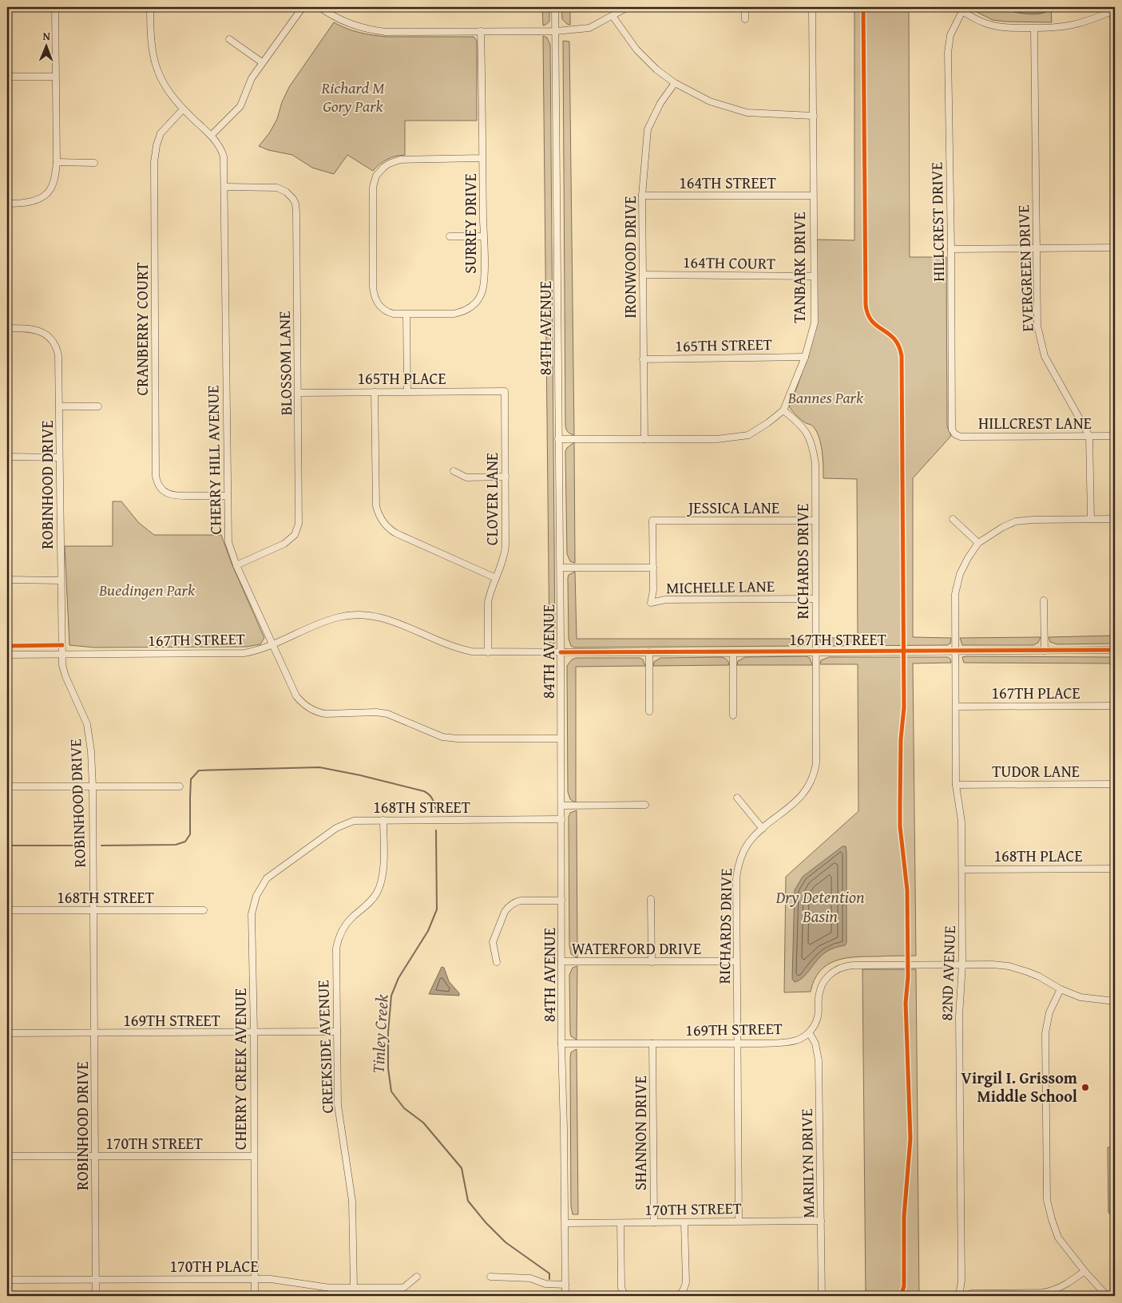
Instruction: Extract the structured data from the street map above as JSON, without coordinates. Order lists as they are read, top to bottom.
{
  "streets": {
    "street": [
      "164TH STREET",
      "HILLCREST DRIVE",
      "SURREY DRIVE",
      "IRONWOOD DRIVE",
      "164TH COURT",
      "TANBARK DRIVE",
      "EVERGREEN DRIVE",
      "84TH AVENUE",
      "CRANBERRY COURT",
      "165TH STREET",
      "BLOSSOM LANE",
      "165TH PLACE",
      "HILLCREST LANE",
      "CHERRY HILL AVENUE",
      "ROBINHOOD DRIVE",
      "CLOVER LANE",
      "JESSICA LANE",
      "RICHARDS DRIVE",
      "MICHELLE LANE",
      "167TH STREET",
      "167TH PLACE",
      "TUDOR LANE",
      "168TH STREET",
      "168TH PLACE",
      "WATERFORD DRIVE",
      "82ND AVENUE",
      "169TH STREET",
      "CREEKSIDE AVENUE",
      "CHERRY CREEK AVENUE",
      "SHANNON DRIVE",
      "170TH STREET",
      "MARILYN DRIVE",
      "170TH PLACE"
    ]
  },
  "crossings": [
    ["164TH STREET", "IRONWOOD DRIVE"],
    ["164TH STREET", "TANBARK DRIVE"],
    ["HILLCREST DRIVE", "HILLCREST LANE"],
    ["IRONWOOD DRIVE", "164TH COURT"],
    ["IRONWOOD DRIVE", "TANBARK DRIVE"],
    ["IRONWOOD DRIVE", "165TH STREET"],
    ["164TH COURT", "TANBARK DRIVE"],
    ["TANBARK DRIVE", "84TH AVENUE"],
    ["TANBARK DRIVE", "165TH STREET"],
    ["TANBARK DRIVE", "RICHARDS DRIVE"],
    ["EVERGREEN DRIVE", "HILLCREST LANE"],
    ["84TH AVENUE", "CHERRY HILL AVENUE"],
    ["84TH AVENUE", "167TH STREET"],
    ["84TH AVENUE", "168TH STREET"],
    ["84TH AVENUE", "WATERFORD DRIVE"],
    ["84TH AVENUE", "169TH STREET"],
    ["84TH AVENUE", "170TH STREET"],
    ["CRANBERRY COURT", "CHERRY HILL AVENUE"],
    ["BLOSSOM LANE", "165TH PLACE"],
    ["BLOSSOM LANE", "CHERRY HILL AVENUE"],
    ["165TH PLACE", "CLOVER LANE"],
    ["CHERRY HILL AVENUE", "167TH STREET"],
    ["ROBINHOOD DRIVE", "167TH STREET"],
    ["ROBINHOOD DRIVE", "168TH STREET"],
    ["ROBINHOOD DRIVE", "169TH STREET"],
    ["ROBINHOOD DRIVE", "170TH STREET"],
    ["ROBINHOOD DRIVE", "170TH PLACE"],
    ["CLOVER LANE", "167TH STREET"],
    ["JESSICA LANE", "RICHARDS DRIVE"],
    ["JESSICA LANE", "MICHELLE LANE"],
    ["RICHARDS DRIVE", "MICHELLE LANE"],
    ["RICHARDS DRIVE", "167TH STREET"],
    ["RICHARDS DRIVE", "WATERFORD DRIVE"],
    ["RICHARDS DRIVE", "169TH STREET"],
    ["RICHARDS DRIVE", "170TH STREET"],
    ["167TH STREET", "82ND AVENUE"],
    ["167TH PLACE", "82ND AVENUE"],
    ["TUDOR LANE", "82ND AVENUE"],
    ["168TH STREET", "CREEKSIDE AVENUE"],
    ["168TH STREET", "CHERRY CREEK AVENUE"],
    ["168TH PLACE", "82ND AVENUE"],
    ["169TH STREET", "CREEKSIDE AVENUE"],
    ["169TH STREET", "CHERRY CREEK AVENUE"],
    ["169TH STREET", "SHANNON DRIVE"],
    ["169TH STREET", "MARILYN DRIVE"],
    ["CREEKSIDE AVENUE", "170TH PLACE"],
    ["CHERRY CREEK AVENUE", "170TH STREET"],
    ["CHERRY CREEK AVENUE", "170TH PLACE"],
    ["SHANNON DRIVE", "170TH STREET"],
    ["170TH STREET", "MARILYN DRIVE"]
  ],
  "water": ["Dry Detention Basin", "Tinley Creek"],
  "parks": ["Richard M Gory Park", "Bannes Park", "Buedingen Park"],
  "places": ["Virgil I. Grissom Middle School"],
  "north": "top"
}
